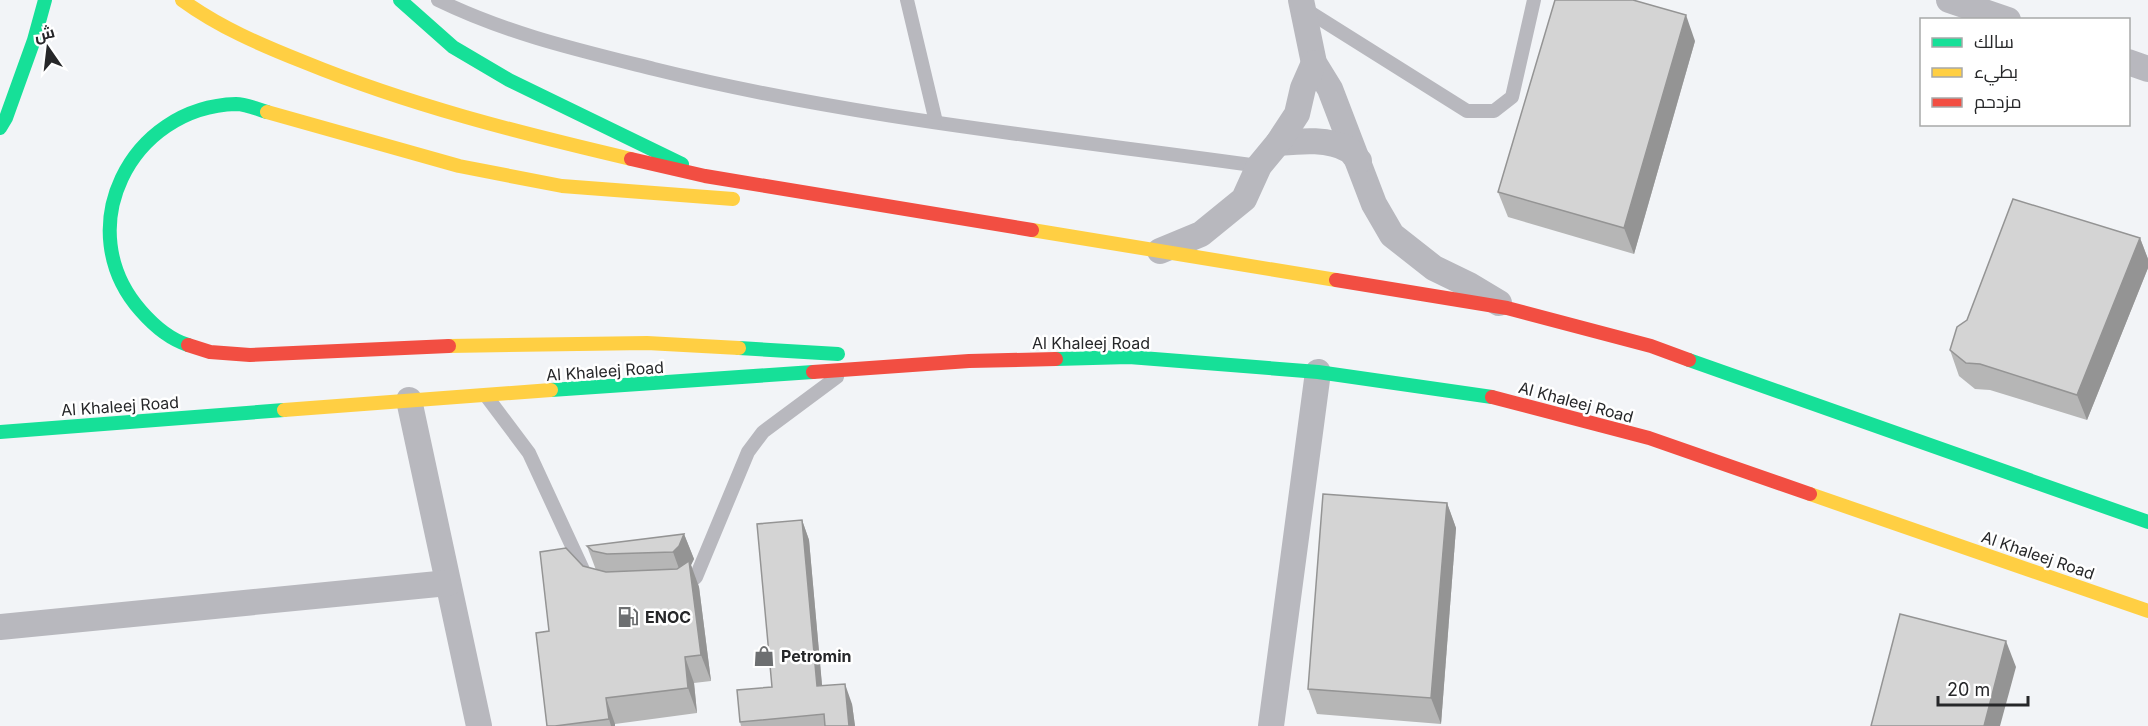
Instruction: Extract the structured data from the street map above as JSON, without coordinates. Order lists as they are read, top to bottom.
{
  "streets": {
    "main road": ["Al Khaleej Road"]
  },
  "places": {
    "fuel station": ["ENOC"],
    "shop": ["Petromin"]
  },
  "legend": ["سالك", "بطيء", "مزدحم"],
  "scale_bar": "20 m",
  "north": "top"
}
